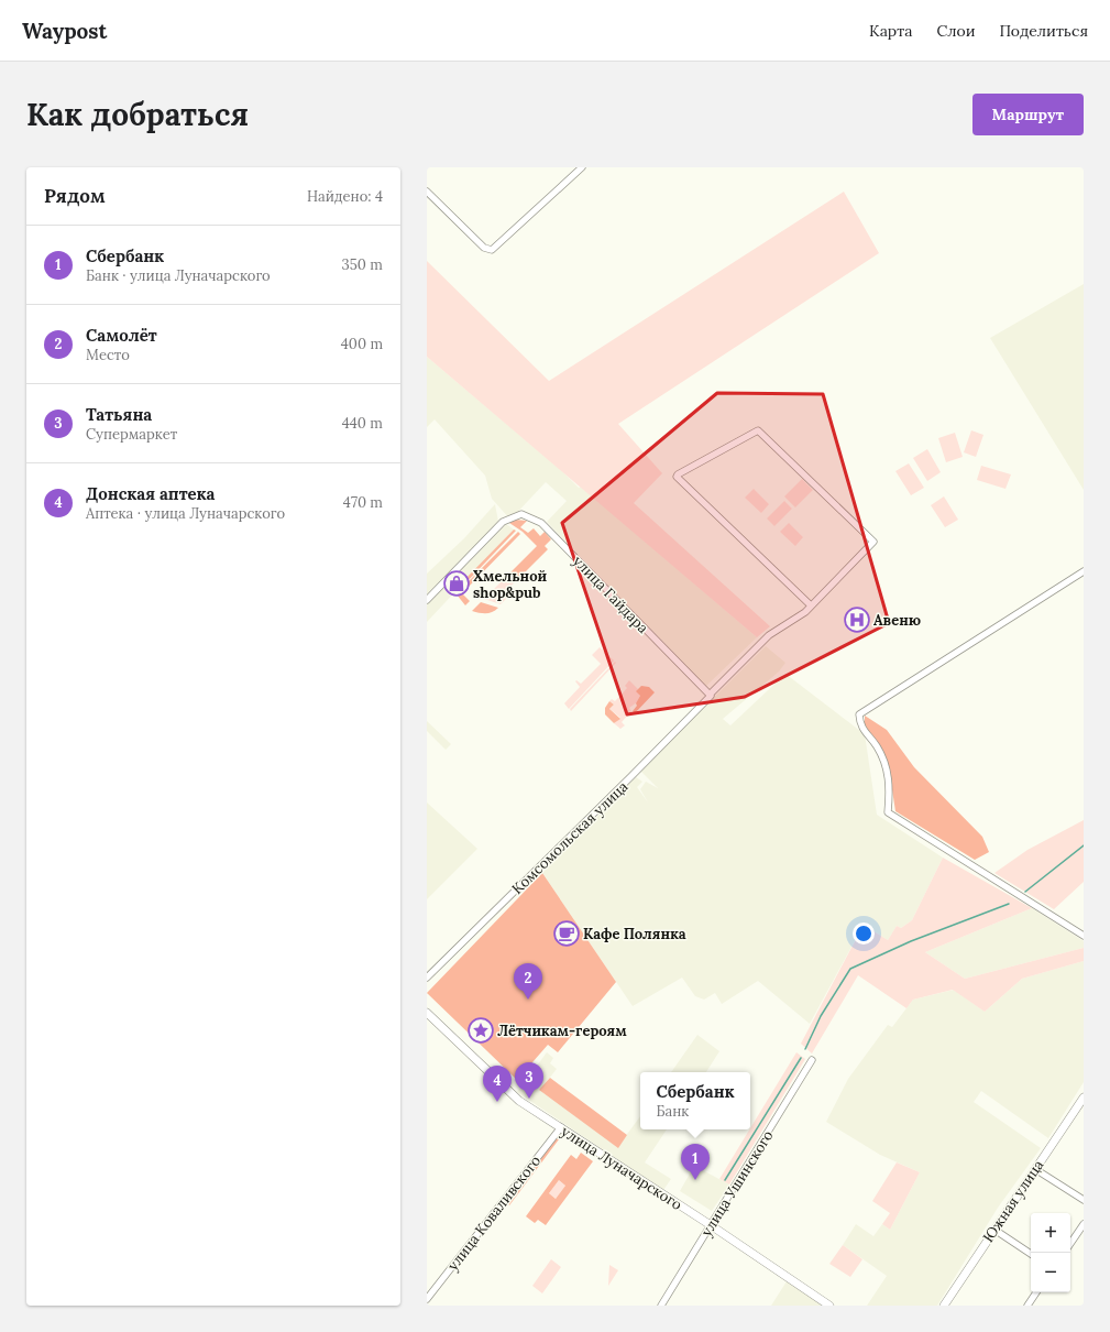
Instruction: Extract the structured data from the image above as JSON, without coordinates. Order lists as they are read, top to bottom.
{
  "streets": {
    "street": [
      "улица Гайдара",
      "Комсомольская улица",
      "улица Луначарского",
      "улица Ушинского",
      "Южная улица",
      "улица Коваливского"
    ]
  },
  "crossings": [
    ["улица Гайдара", "Комсомольская улица"],
    ["улица Луначарского", "улица Ушинского"],
    ["улица Луначарского", "улица Коваливского"]
  ],
  "places": {
    "shop": ["Хмельной shop&pub"],
    "hospital": ["Авеню"],
    "cafe": ["Кафе Полянка"],
    "place": ["Лётчикам-героям"]
  },
  "page": {
    "header": "Waypost",
    "nav": ["Карта", "Слои", "Поделиться"],
    "buttons": "Маршрут",
    "title": "Как добраться",
    "heading": ["Рядом", "Найдено: 4"],
    "list": [
      {
        "mark": "1",
        "name": "Сбербанк",
        "note": "Банк · улица Луначарского",
        "value": "350 m"
      },
      {
        "mark": "2",
        "name": "Самолёт",
        "note": "Место",
        "value": "400 m"
      },
      {
        "mark": "3",
        "name": "Татьяна",
        "note": "Супермаркет",
        "value": "440 m"
      },
      {
        "mark": "4",
        "name": "Донская аптека",
        "note": "Аптека · улица Луначарского",
        "value": "470 m"
      }
    ],
    "pins": [
      "2",
      "3",
      "4",
      "1"
    ],
    "popup": ["Сбербанк", "Банк"],
    "map_buttons": ["+", "−"]
  }
}
